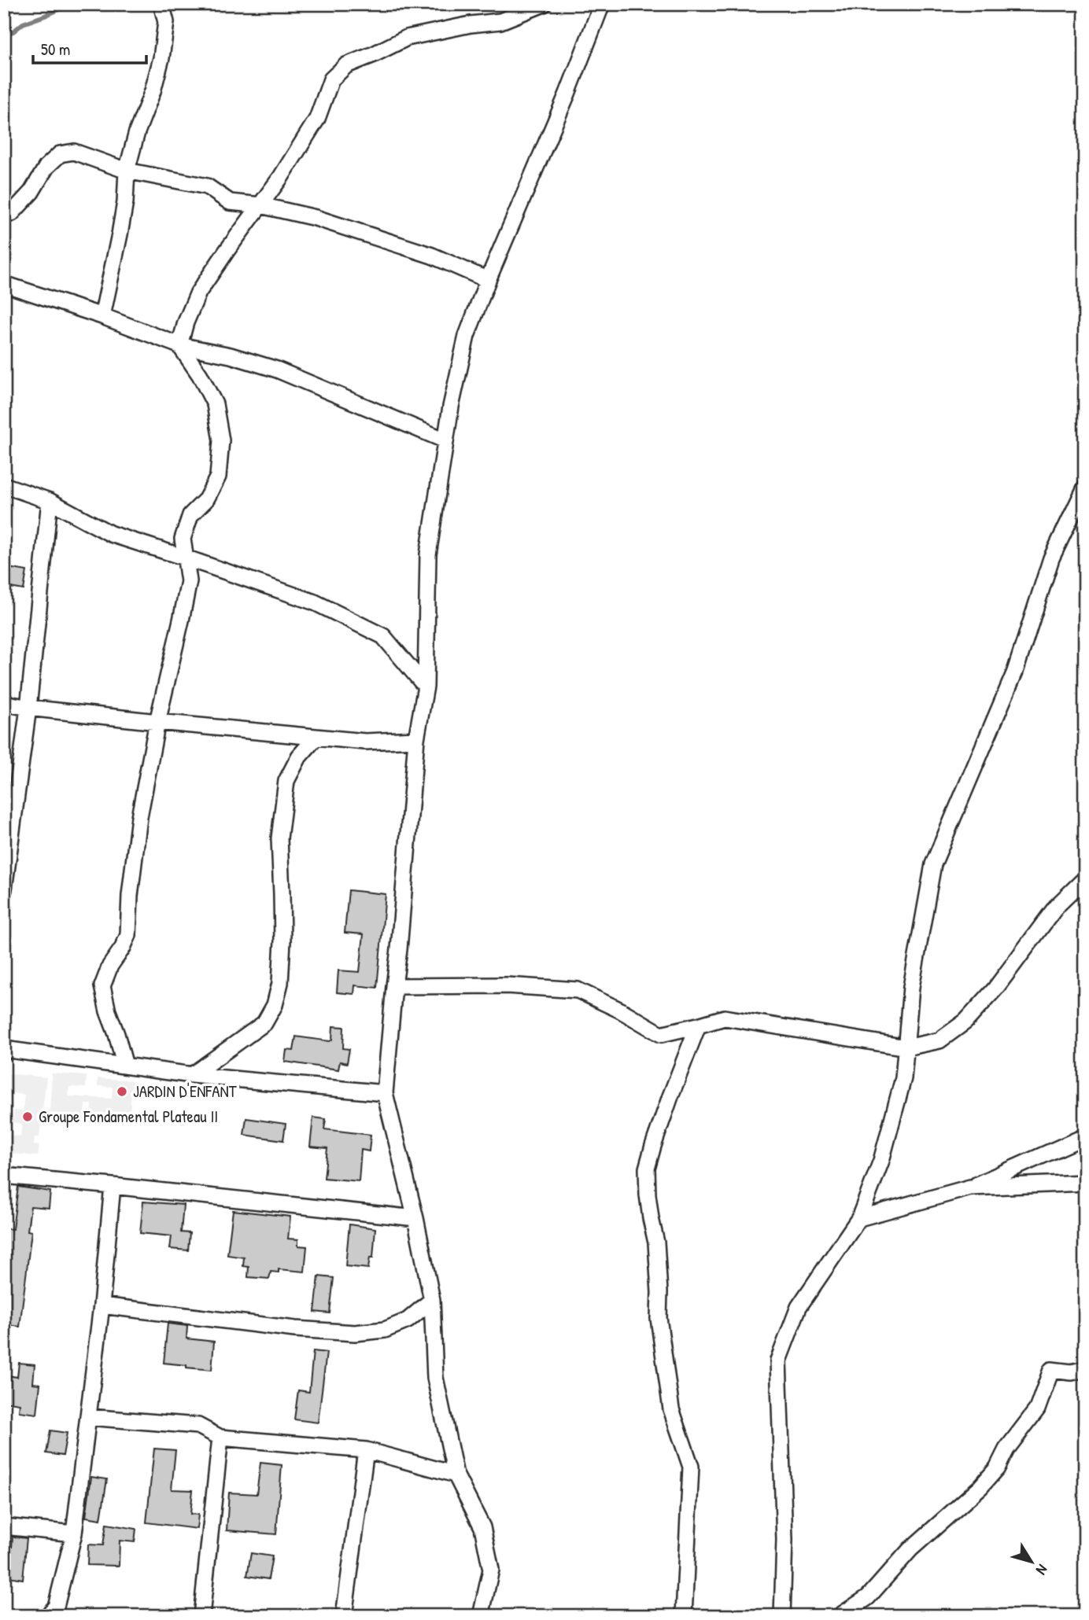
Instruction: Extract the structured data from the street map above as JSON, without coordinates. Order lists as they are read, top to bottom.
{
  "places": ["JARDIN D'ENFANT", "Groupe Fondamental Plateau II"],
  "scale_bar": "50 m",
  "north": "bottom right"
}
